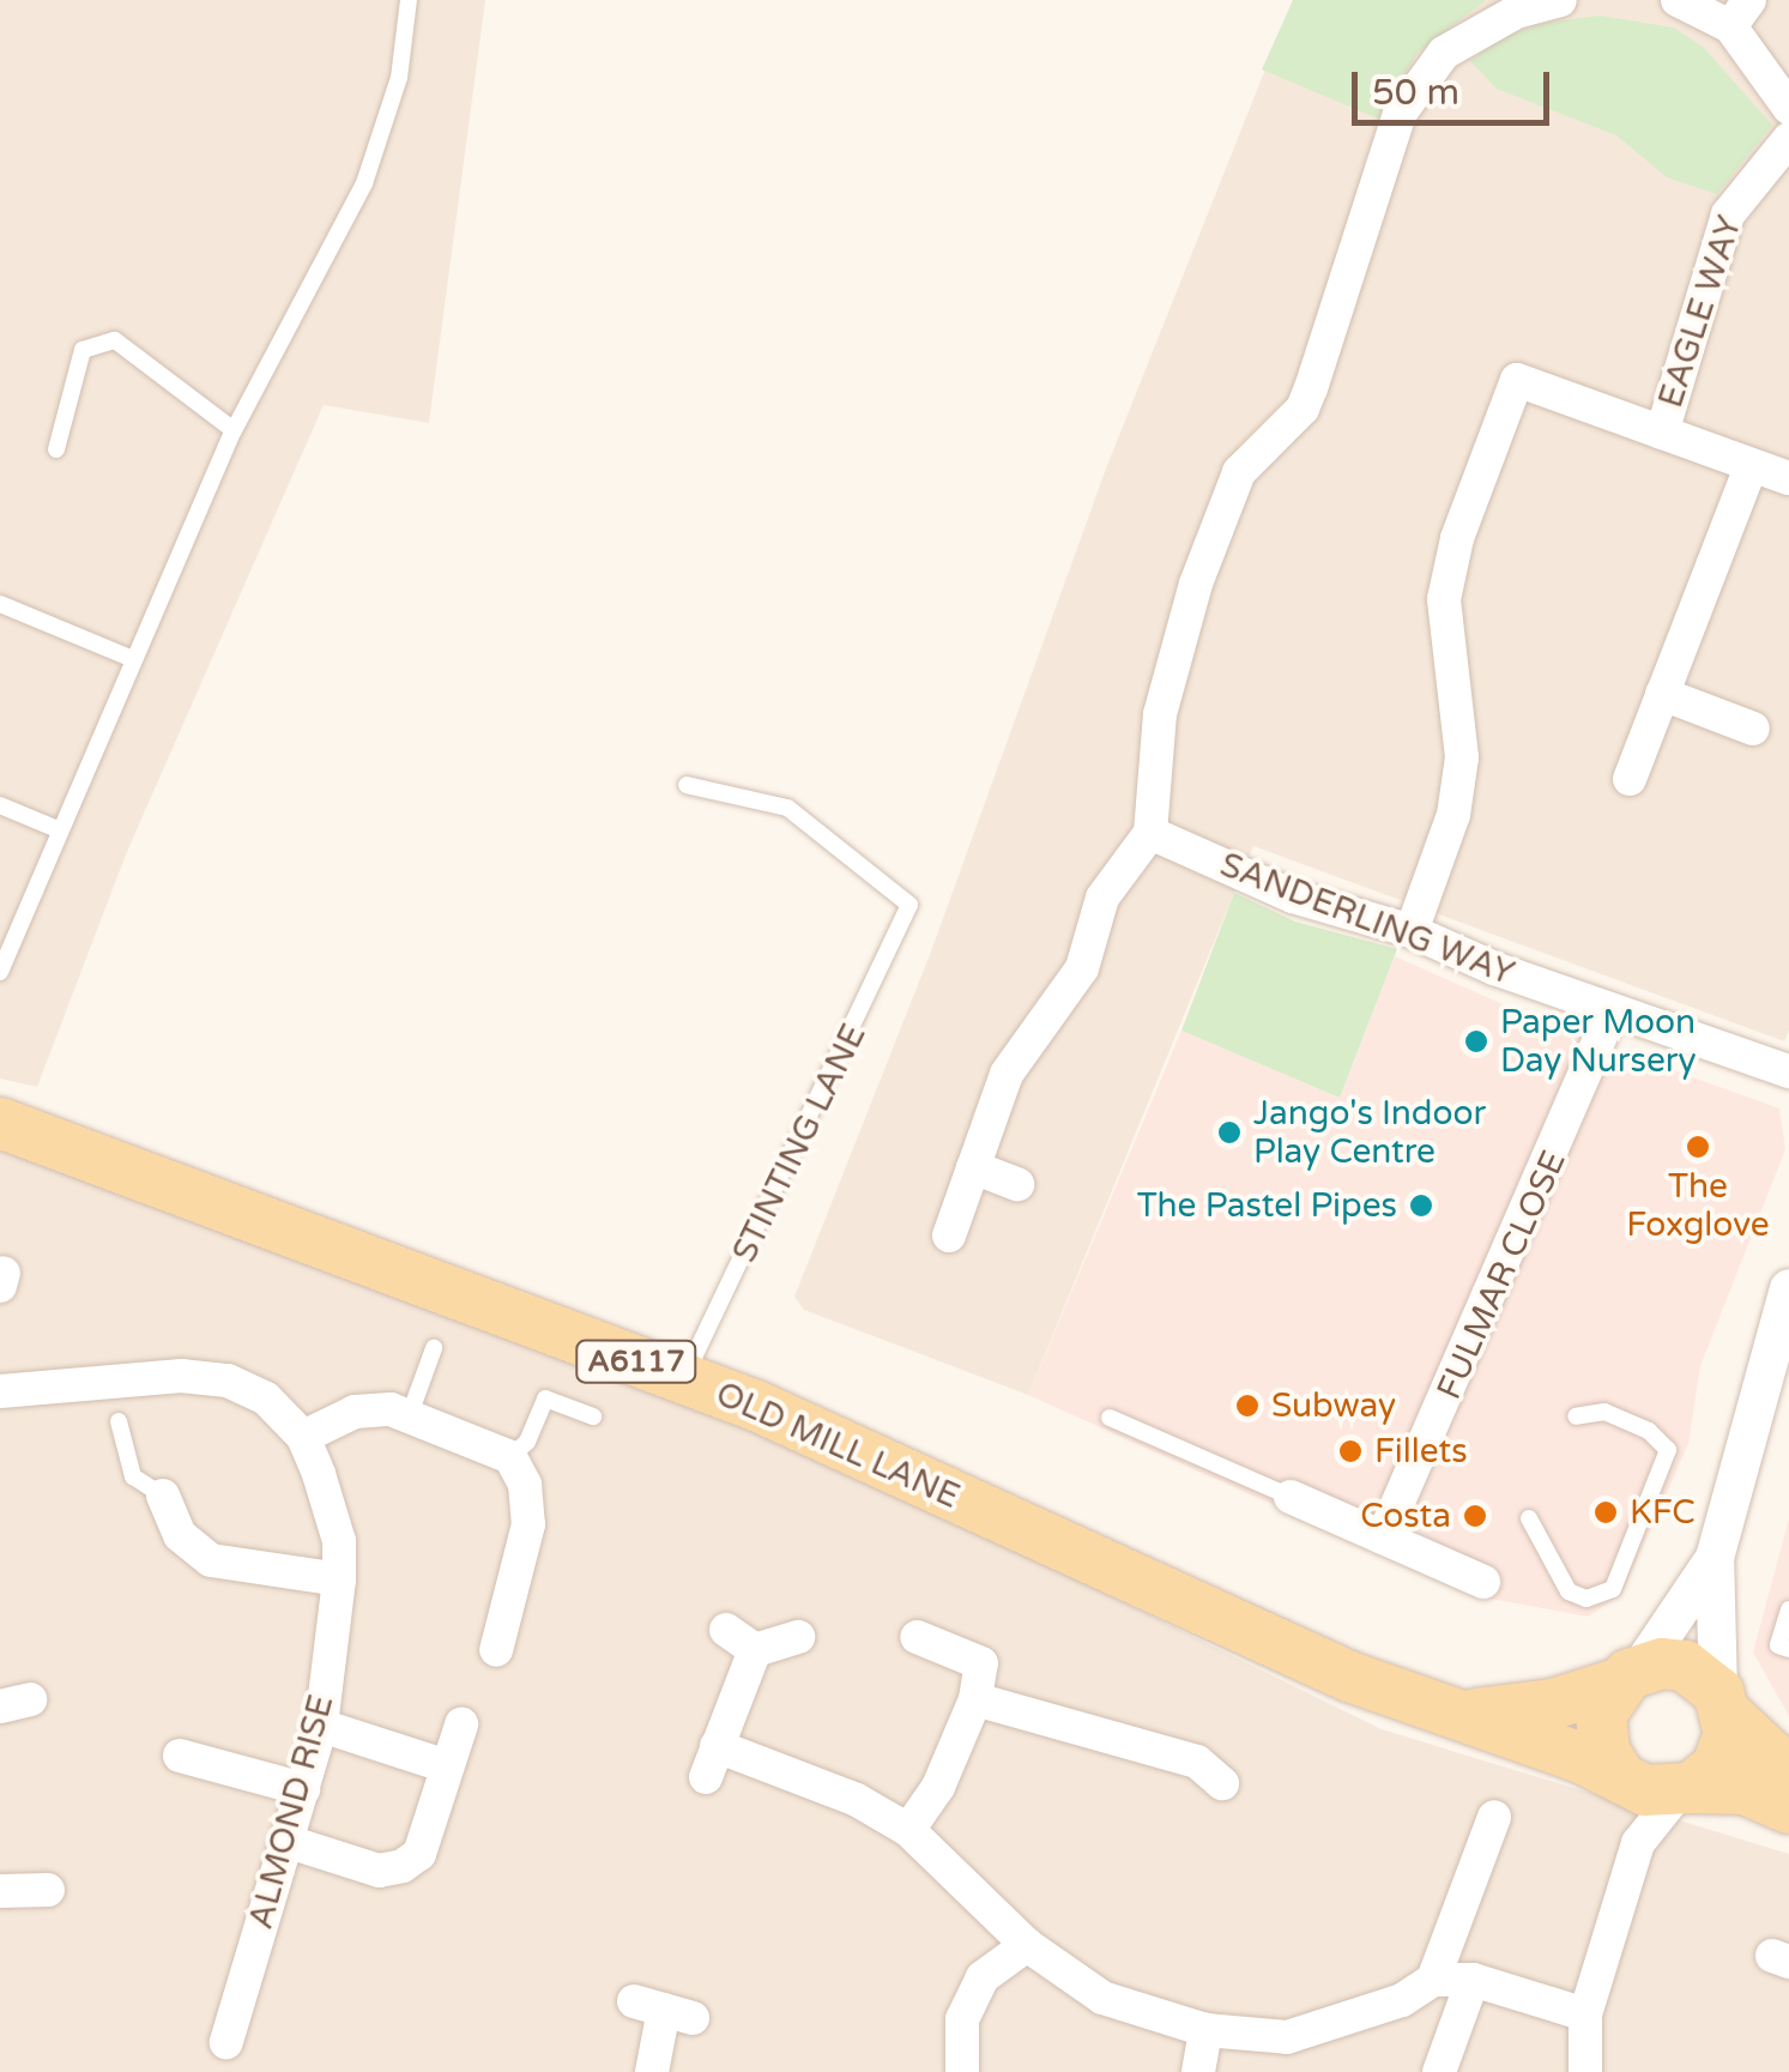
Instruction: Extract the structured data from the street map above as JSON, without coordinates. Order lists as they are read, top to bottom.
{
  "streets": {
    "main road": ["A6117", "OLD MILL LANE"],
    "street": [
      "EAGLE WAY",
      "SANDERLING WAY",
      "FULMAR CLOSE",
      "ALMOND RISE"
    ],
    "lane": ["STINTING LANE"]
  },
  "crossings": [
    ["SANDERLING WAY", "FULMAR CLOSE"],
    ["STINTING LANE", "OLD MILL LANE"]
  ],
  "places": [
    "Paper Moon Day Nursery",
    "Jango's Indoor Play Centre",
    "The Foxglove",
    "The Pastel Pipes",
    "Subway",
    "Fillets",
    "KFC",
    "Costa"
  ],
  "scale_bar": "50 m"
}
